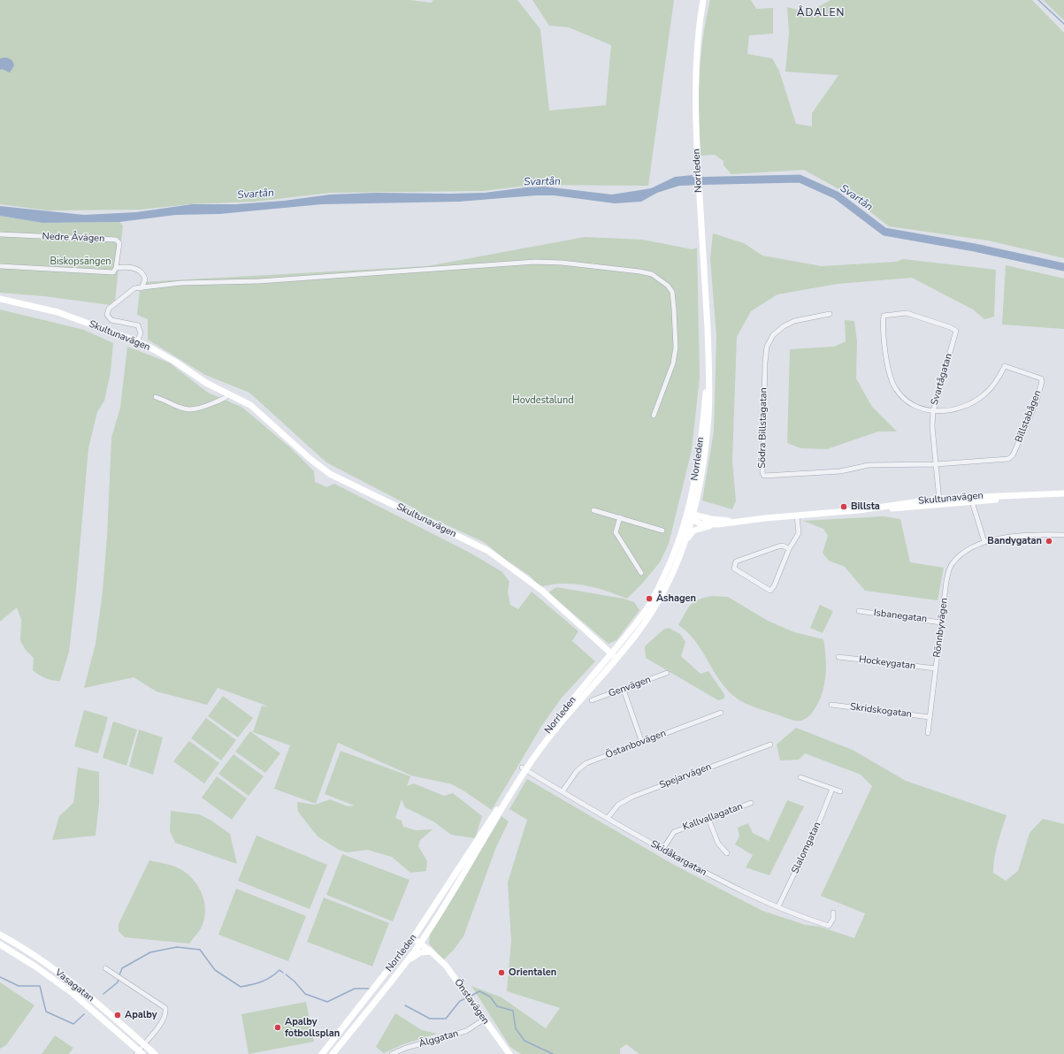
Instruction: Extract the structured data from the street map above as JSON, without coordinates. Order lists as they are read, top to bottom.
{
  "streets": {
    "main road": [
      "Norrleden",
      "Skultunavägen",
      "Vasagatan",
      "Önstavägen"
    ],
    "street": [
      "Nedre Åvägen",
      "Svartågatan",
      "Billstabågen",
      "Södra Billstagatan",
      "Isbanegatan",
      "Rönnbyvägen",
      "Hockeygatan",
      "Genvägen",
      "Skridskogatan",
      "Östanbovägen",
      "Spejarvägen",
      "Kallvallagatan",
      "Slalomgatan",
      "Skidåkargatan",
      "Älggatan"
    ]
  },
  "crossings": [
    ["Norrleden", "Skultunavägen"],
    ["Norrleden", "Skidåkargatan"],
    ["Norrleden", "Önstavägen"],
    ["Skultunavägen", "Svartågatan"],
    ["Svartågatan", "Billstabågen"],
    ["Svartågatan", "Södra Billstagatan"],
    ["Billstabågen", "Södra Billstagatan"],
    ["Isbanegatan", "Rönnbyvägen"],
    ["Rönnbyvägen", "Hockeygatan"],
    ["Rönnbyvägen", "Skridskogatan"],
    ["Östanbovägen", "Skidåkargatan"],
    ["Spejarvägen", "Skidåkargatan"],
    ["Kallvallagatan", "Skidåkargatan"],
    ["Slalomgatan", "Skidåkargatan"],
    ["Önstavägen", "Älggatan"]
  ],
  "districts": ["ÅDALEN"],
  "water": ["Svartån"],
  "parks": ["Biskopsängen", "Hovdestalund"],
  "places": [
    "Billsta",
    "Bandygatan",
    "Åshagen",
    "Orientalen",
    "Apalby",
    "Apalby fotbollsplan"
  ]
}
